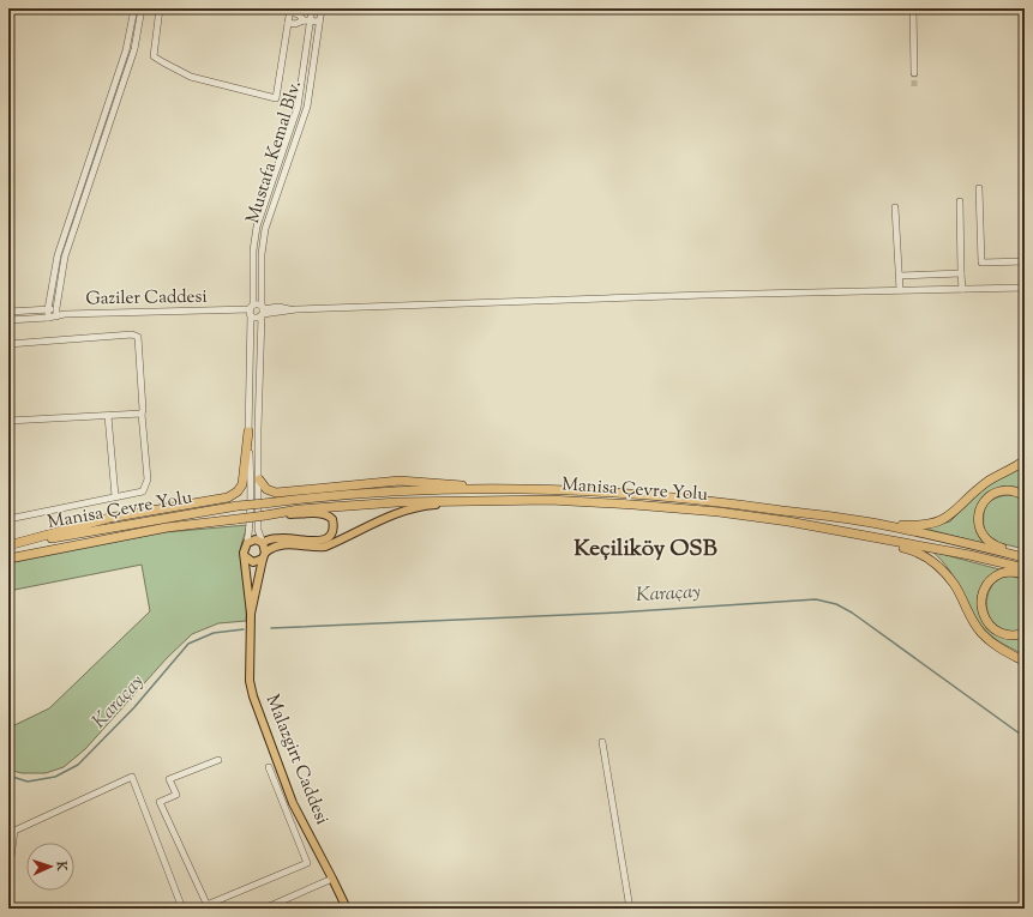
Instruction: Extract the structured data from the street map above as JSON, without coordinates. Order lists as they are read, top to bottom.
{
  "streets": {
    "highway": ["Manisa Çevre Yolu"],
    "main road": ["Malazgirt Caddesi"],
    "street": ["Mustafa Kemal Blv.", "Gaziler Caddesi"]
  },
  "crossings": [
    ["Mustafa Kemal Blv.", "Gaziler Caddesi"]
  ],
  "districts": ["Keçiliköy OSB"],
  "water": ["Karaçay"],
  "north": "right"
}
